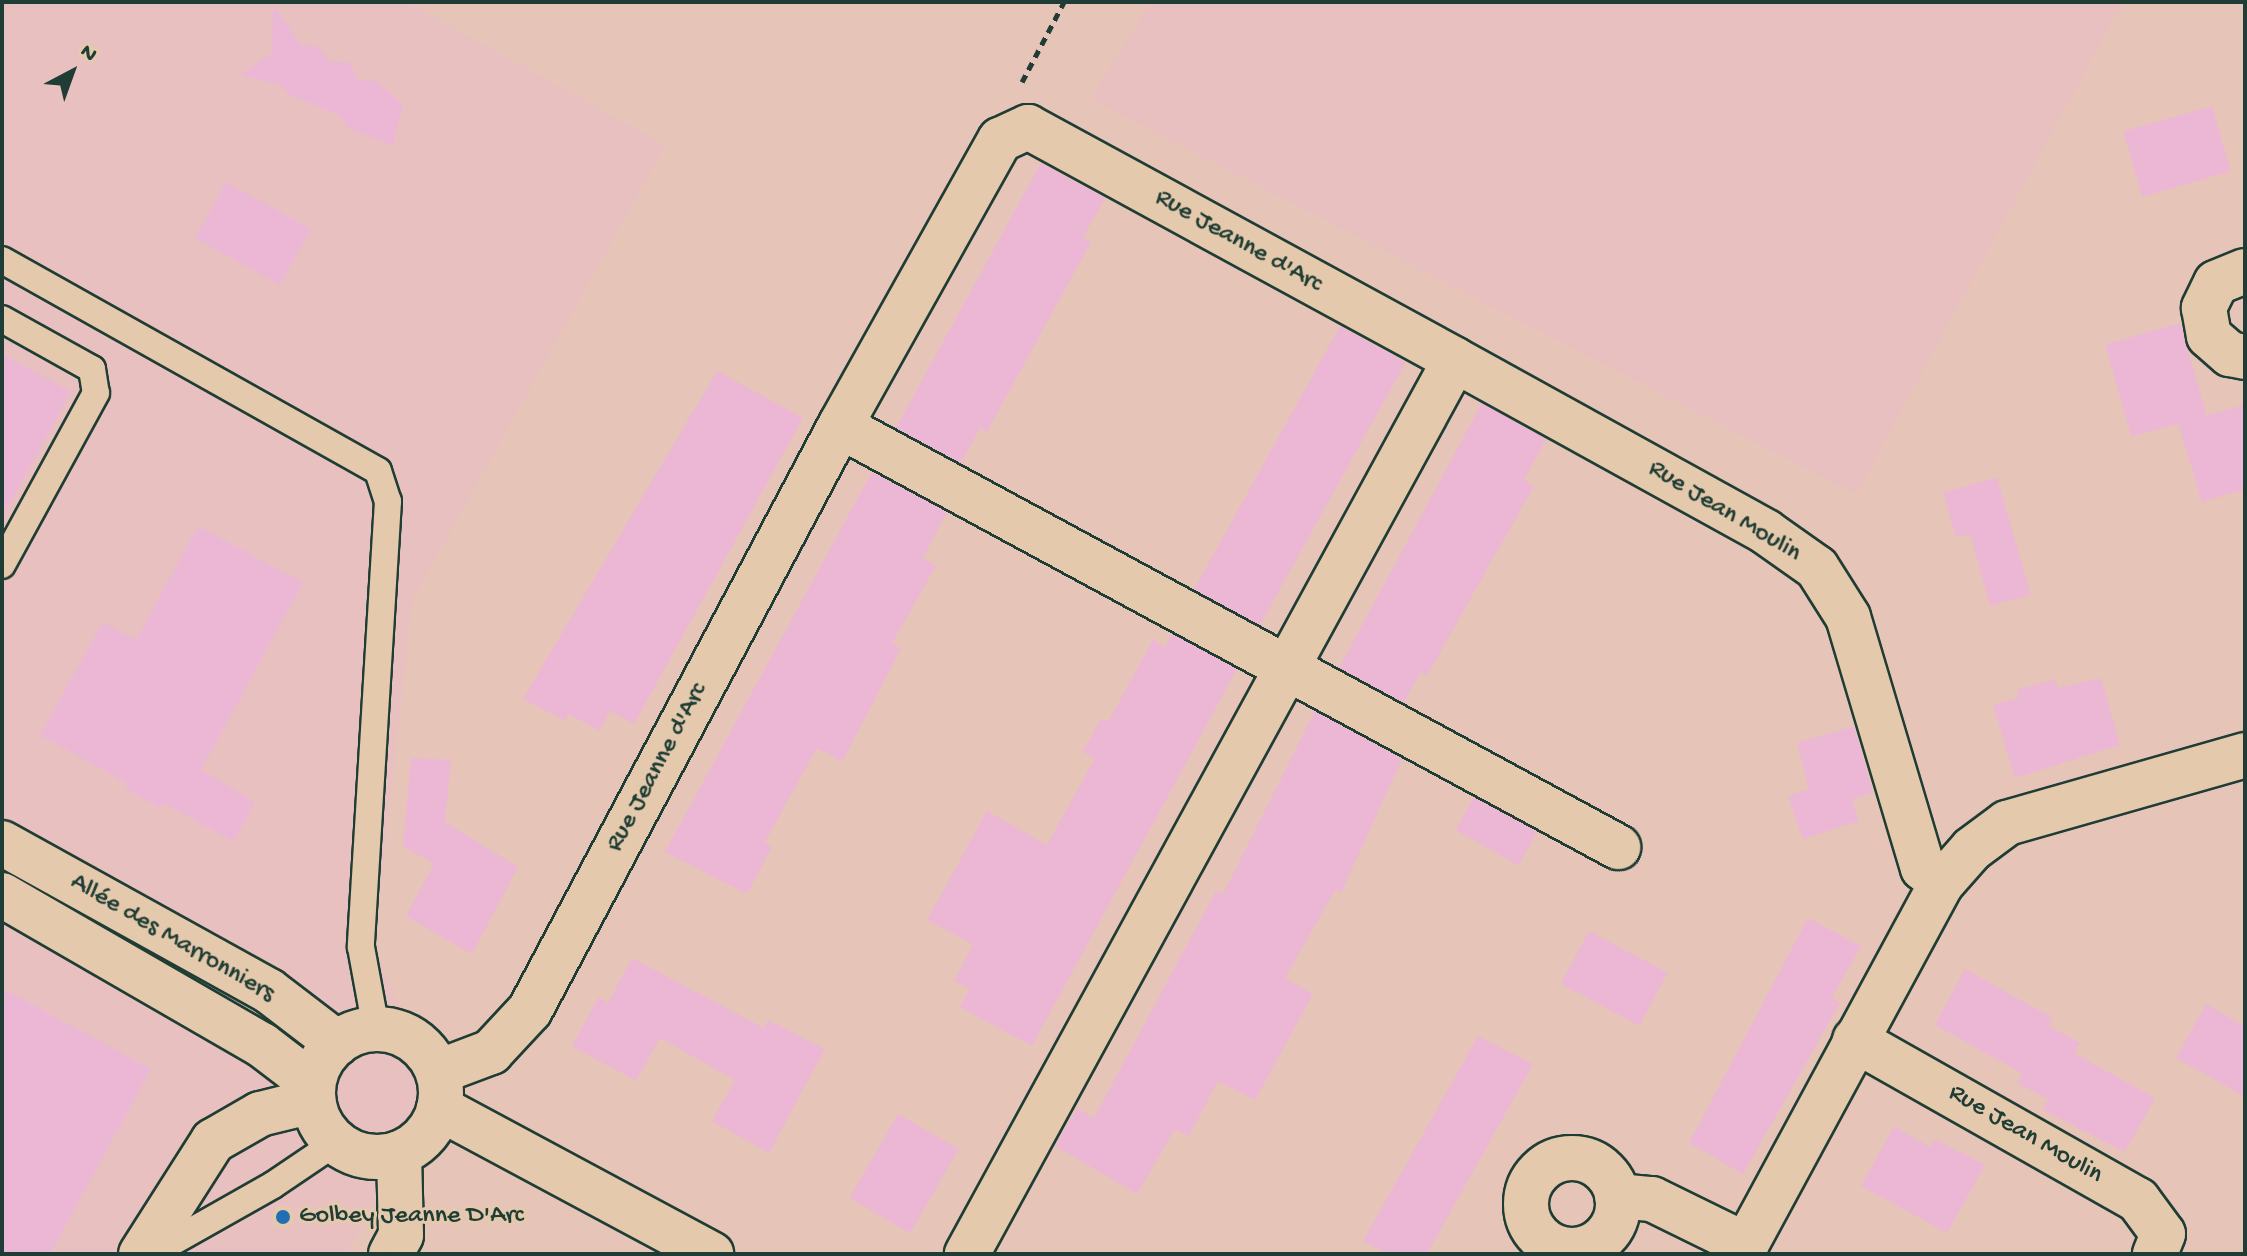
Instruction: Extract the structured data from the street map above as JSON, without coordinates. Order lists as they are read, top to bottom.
{
  "streets": {
    "street": ["Rue Jeanne d'Arc", "Rue Jean Moulin", "Allée des Marronniers"]
  },
  "crossings": [
    ["Rue Jeanne d'Arc", "Rue Jean Moulin"],
    ["Rue Jeanne d'Arc", "Allée des Marronniers"]
  ],
  "places": ["Golbey Jeanne D'Arc"],
  "north": "top right"
}
